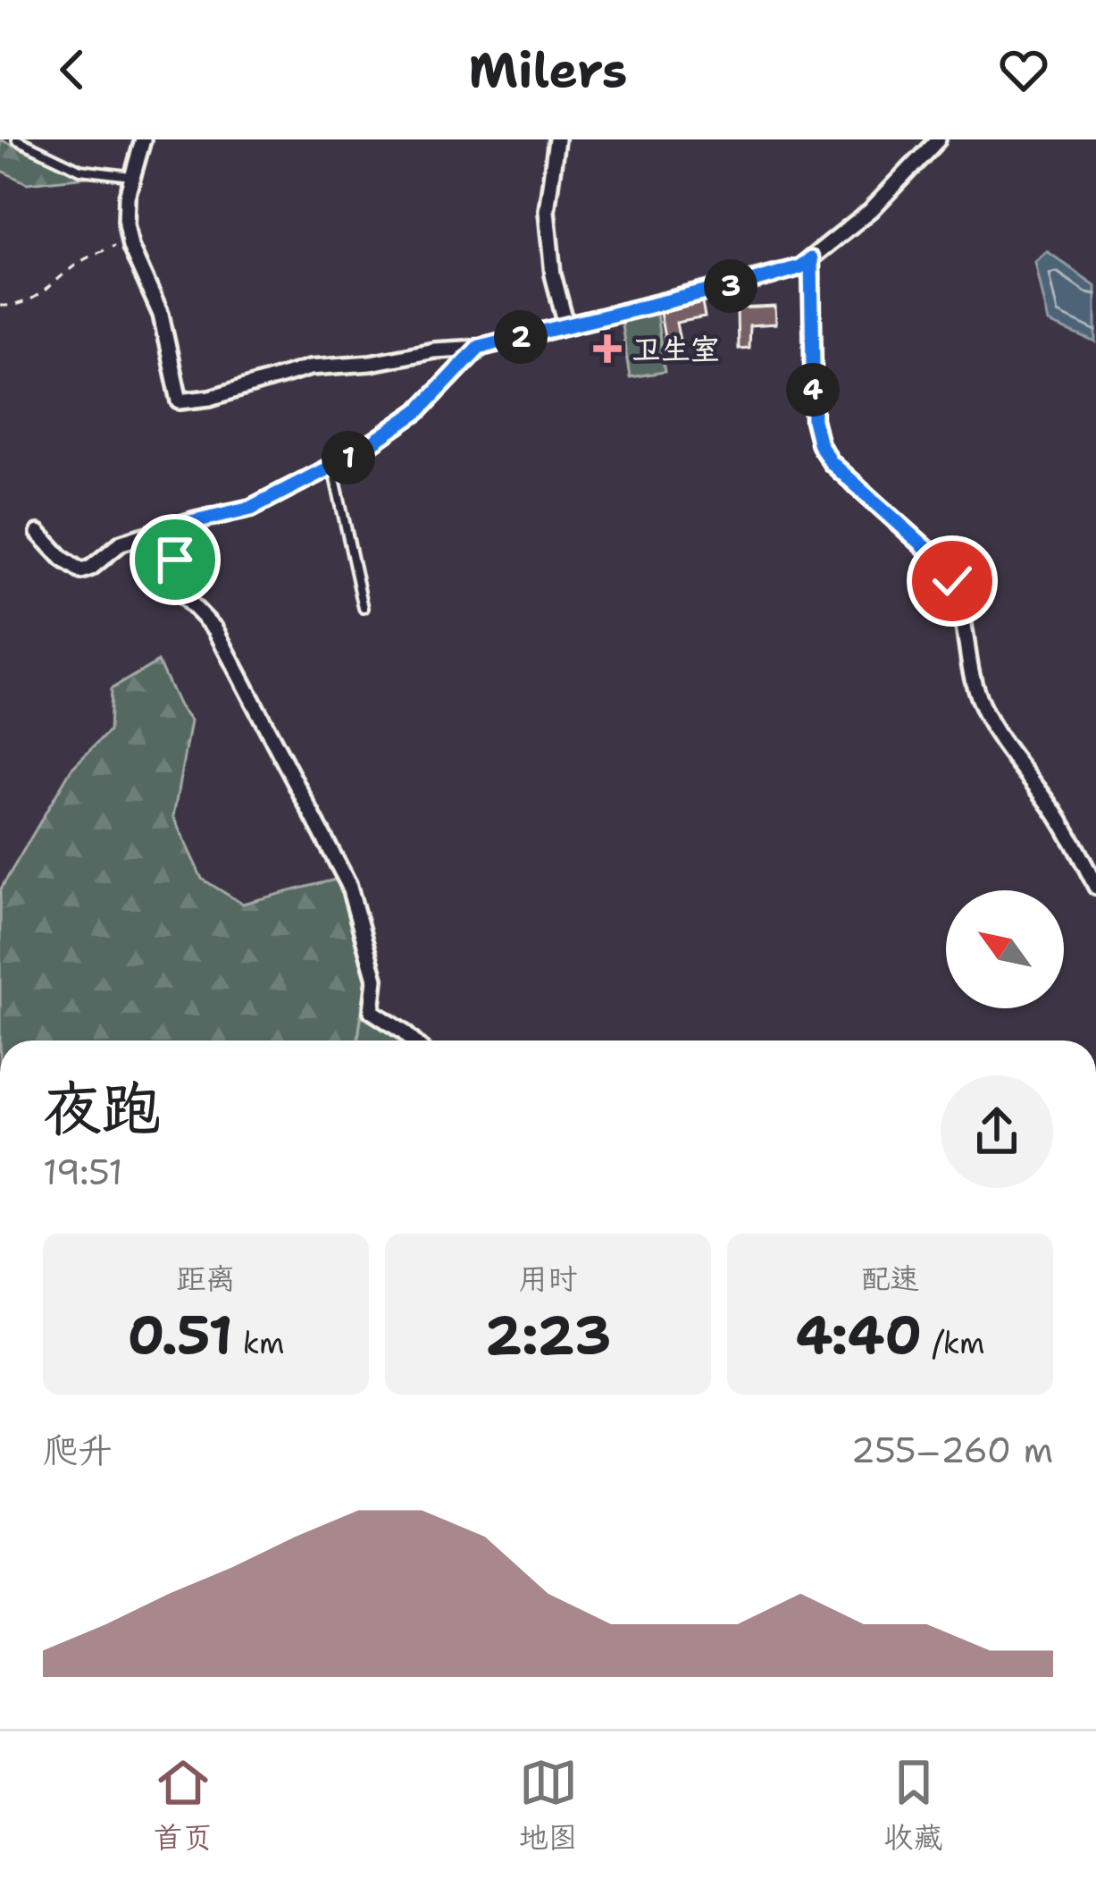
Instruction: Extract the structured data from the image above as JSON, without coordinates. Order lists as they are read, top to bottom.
{
  "places": {
    "health": ["卫生室"]
  },
  "north": "top left",
  "page": {
    "header": "Milers",
    "pins": [
      "3",
      "2",
      "4",
      "1"
    ],
    "heading": ["夜跑", "19:51"],
    "stats": [
      ["距离", "0.51 km"],
      ["用时", "2:23"],
      ["配速", "4:40 /km"]
    ],
    "chart": ["爬升", "255–260 m"],
    "tabs": ["首页", "地图", "收藏"]
  }
}
